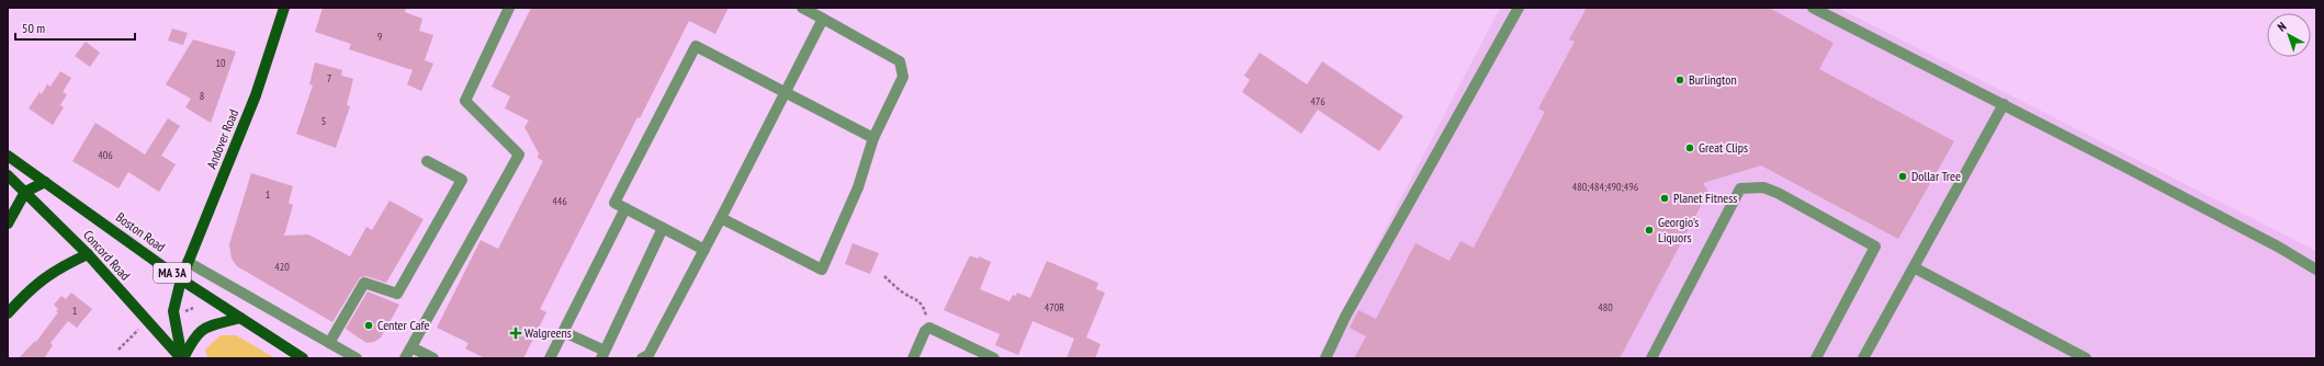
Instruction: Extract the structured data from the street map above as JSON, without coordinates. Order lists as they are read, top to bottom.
{
  "streets": {
    "main road": [
      "Andover Road",
      "Boston Road",
      "Concord Road",
      "MA 3A"
    ]
  },
  "crossings": [
    ["Andover Road", "Boston Road"]
  ],
  "places": {
    "other": [
      "Burlington",
      "Great Clips",
      "Dollar Tree",
      "Planet Fitness",
      "Georgio's Liquors",
      "Center Cafe"
    ],
    "health": ["Walgreens"]
  },
  "house_numbers": [
    "9",
    "10",
    "7",
    "8",
    "476",
    "5",
    "406",
    "480;484;490;496",
    "1",
    "446",
    "420",
    "470R",
    "480",
    "1"
  ],
  "scale_bar": "50 m",
  "north": "top left"
}
